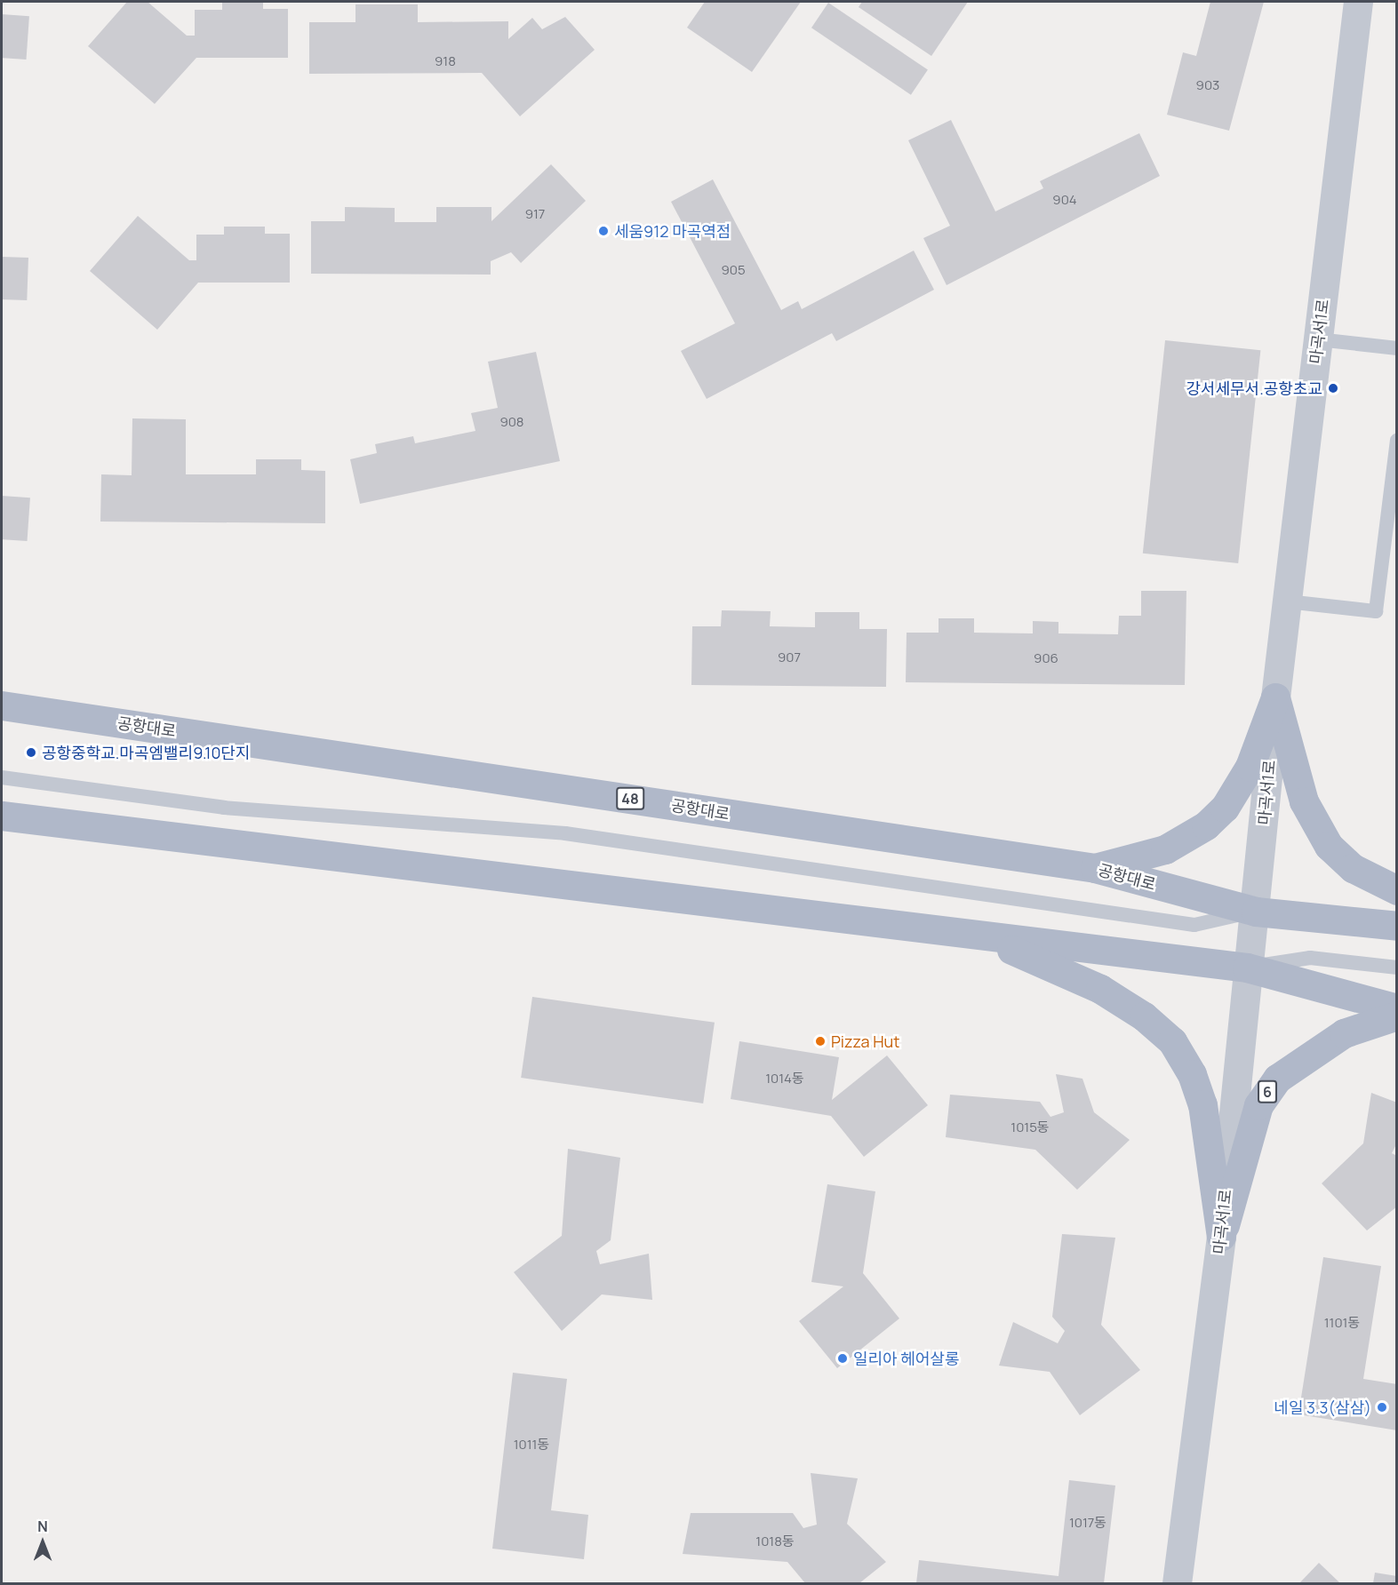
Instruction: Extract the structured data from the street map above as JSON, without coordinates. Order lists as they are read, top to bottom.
{
  "streets": {
    "main road": ["공항대로", "48", "6"],
    "street": ["마곡서1로"]
  },
  "crossings": [
    ["마곡서1로", "공항대로"],
    ["마곡서1로", "6"]
  ],
  "places": [
    "세움912 마곡역점",
    "강서세무서.공항초교",
    "공항중학교.마곡엠밸리9.10단지",
    "Pizza Hut",
    "일리아 헤어살롱",
    "네일 3.3(삼삼)"
  ],
  "house_numbers": [
    "918",
    "903",
    "904",
    "917",
    "905",
    "908",
    "907",
    "906",
    "1014동",
    "1015동",
    "1101동",
    "1011동",
    "1017동",
    "1018동"
  ],
  "north": "top"
}
